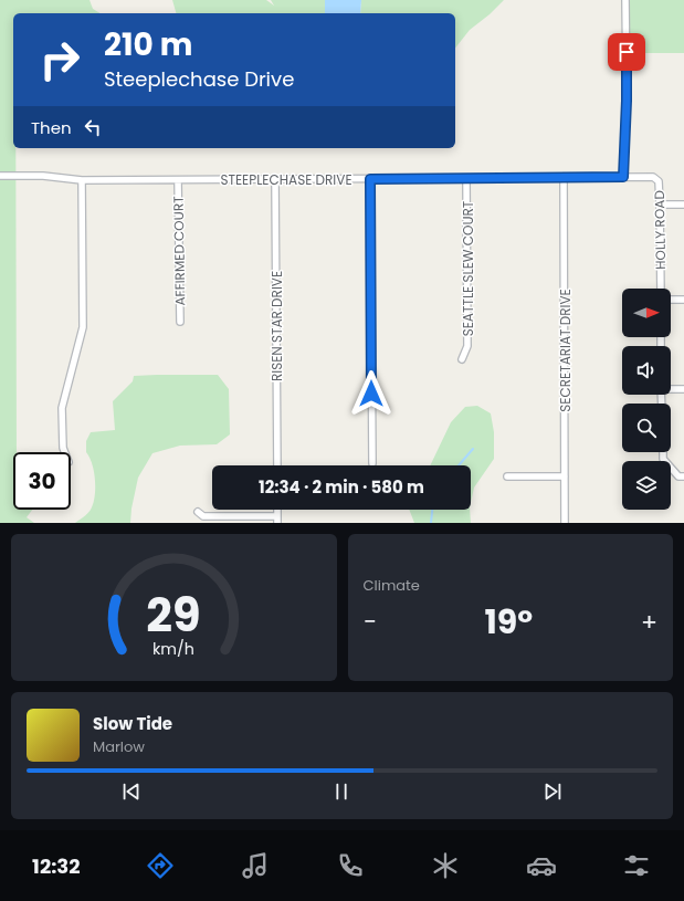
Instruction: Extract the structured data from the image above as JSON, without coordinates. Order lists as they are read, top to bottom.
{
  "streets": {
    "street": [
      "STEEPLECHASE DRIVE",
      "HOLLY ROAD",
      "AFFIRMED COURT",
      "SEATTLE SLEW COURT",
      "RISEN STAR DRIVE",
      "SECRETARIAT DRIVE"
    ]
  },
  "crossings": [
    ["STEEPLECHASE DRIVE", "HOLLY ROAD"],
    ["STEEPLECHASE DRIVE", "AFFIRMED COURT"],
    ["STEEPLECHASE DRIVE", "SEATTLE SLEW COURT"],
    ["STEEPLECHASE DRIVE", "RISEN STAR DRIVE"],
    ["STEEPLECHASE DRIVE", "SECRETARIAT DRIVE"]
  ],
  "north": "right",
  "page": {
    "turn": ["210 m", "Steeplechase Drive"],
    "then": "Then",
    "limit": "30",
    "trip": "12:34 · 2 min · 580 m",
    "tile": "Climate",
    "heat": ["−", "19°", "+"],
    "song": ["Slow Tide", "Marlow"],
    "tabs": "12:32",
    "gauge": ["29", "km/h"]
  }
}
